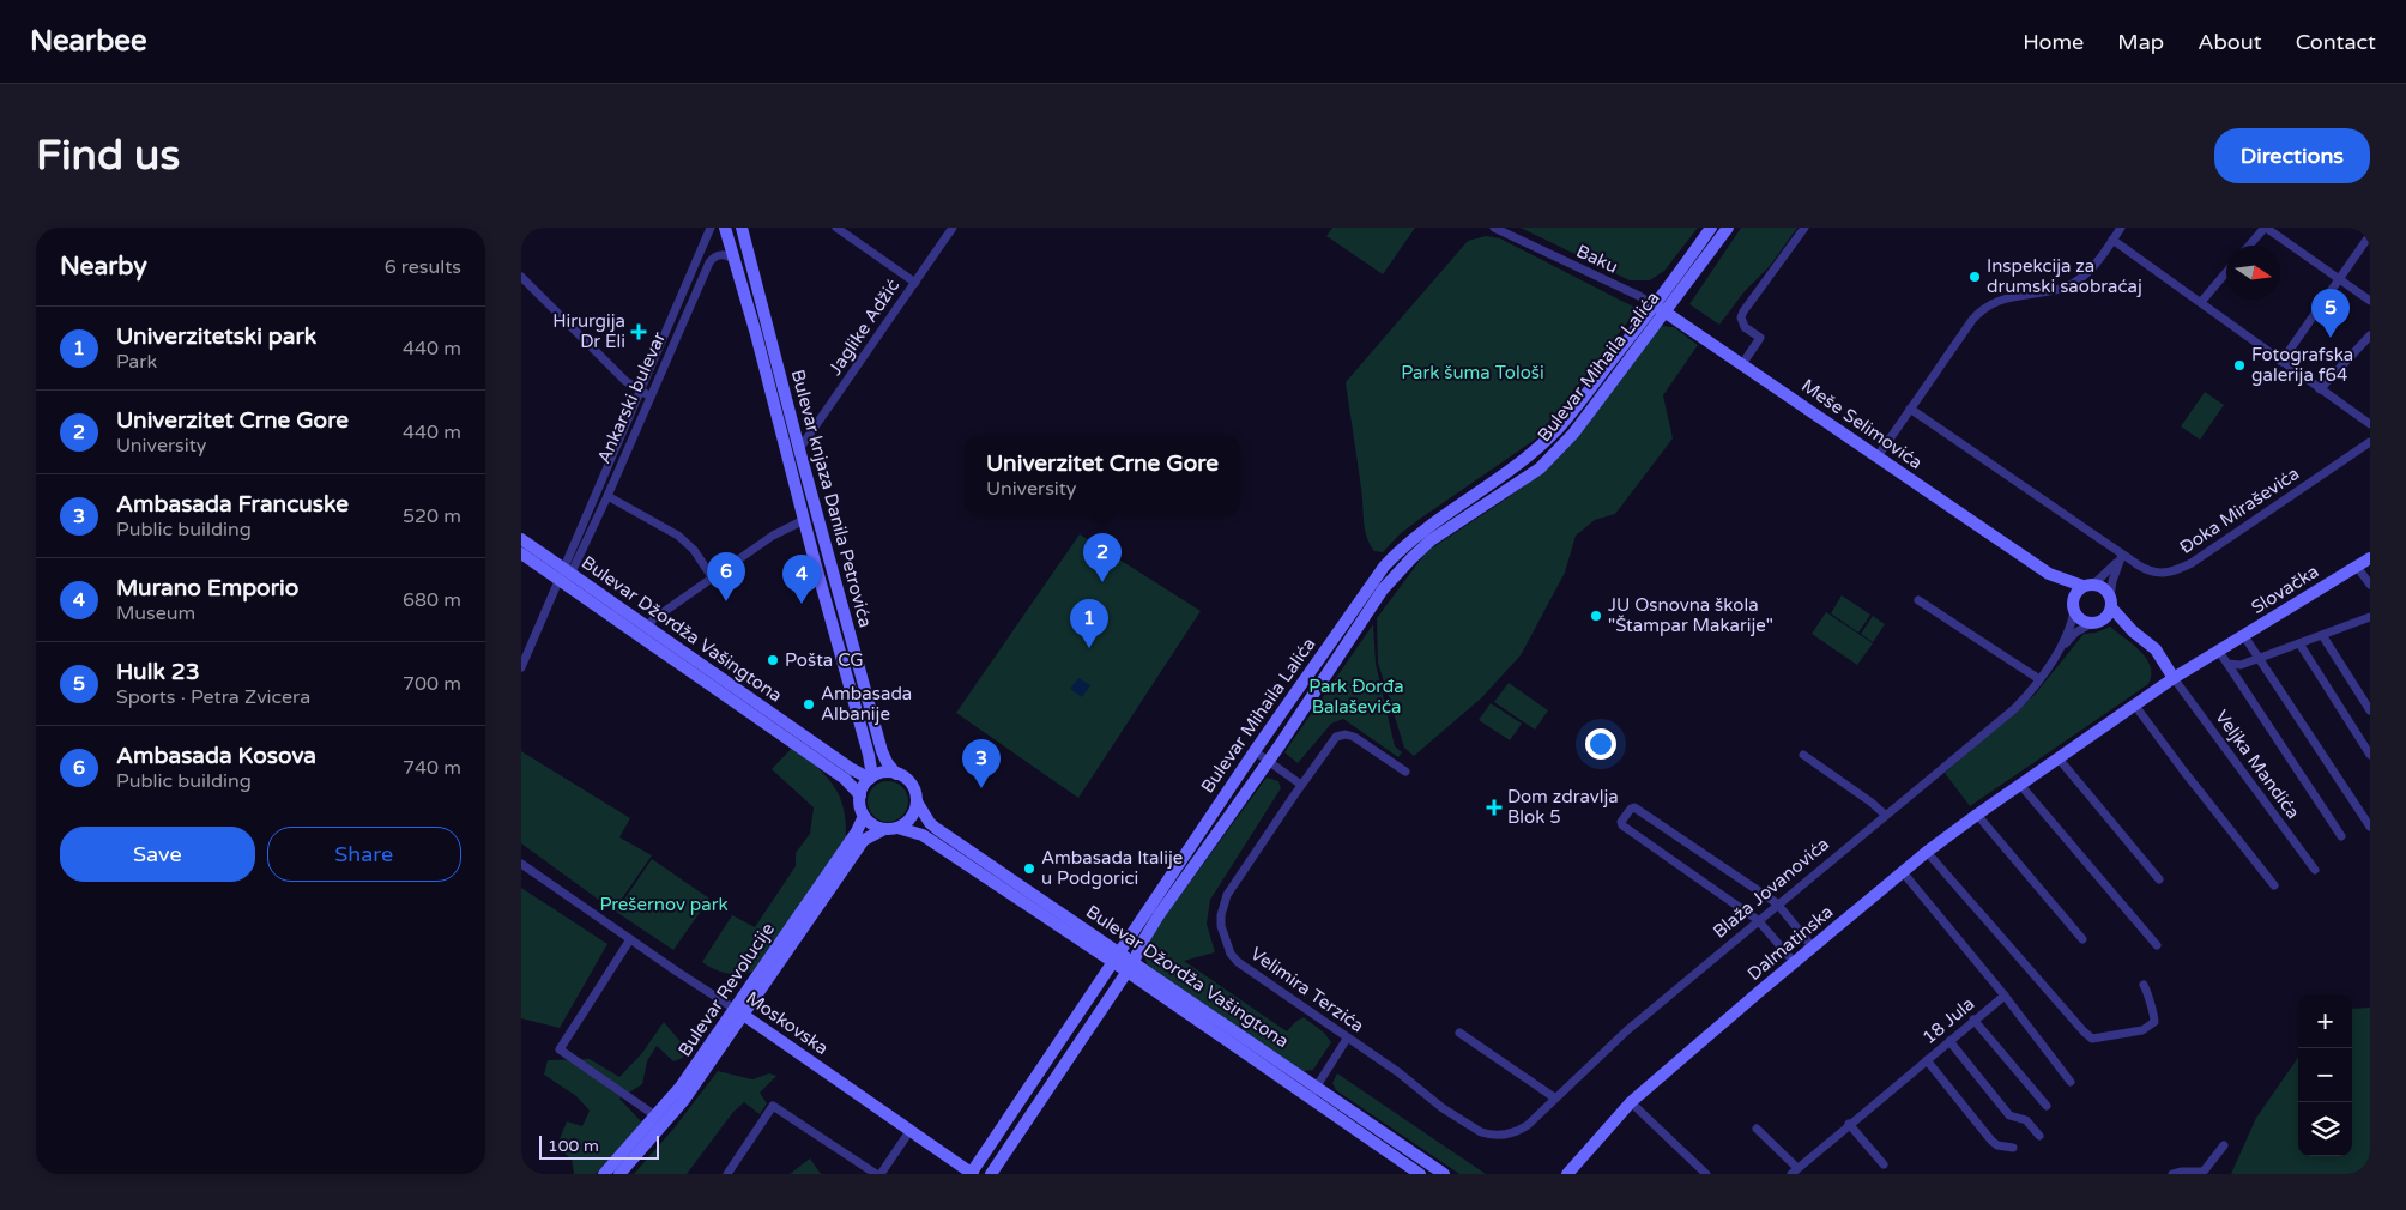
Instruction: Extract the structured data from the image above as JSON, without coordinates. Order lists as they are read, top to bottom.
{
  "streets": {
    "main road": [
      "Bulevar Mihaila Lalića",
      "Meše Selimovića",
      "Bulevar knjaza Danila Petrovića",
      "Slovačka",
      "Bulevar Džordža Vašingtona",
      "Dalmatinska",
      "Bulevar Revolucije",
      "Moskovska"
    ],
    "street": [
      "Baku",
      "Jaglike Adžić",
      "Ankarski bulevar",
      "Đoka Miraševića",
      "Veljka Mandića",
      "Blaža Jovanovića",
      "Velimira Terzića",
      "18 Jula"
    ]
  },
  "crossings": [
    ["Baku", "Bulevar Mihaila Lalića"],
    ["Baku", "Meše Selimovića"],
    ["Jaglike Adžić", "Bulevar knjaza Danila Petrovića"],
    ["Bulevar Mihaila Lalića", "Meše Selimovića"],
    ["Bulevar Mihaila Lalića", "Bulevar Džordža Vašingtona"],
    ["Bulevar Mihaila Lalića", "Moskovska"],
    ["Ankarski bulevar", "Bulevar knjaza Danila Petrovića"],
    ["Ankarski bulevar", "Bulevar Džordža Vašingtona"],
    ["Meše Selimovića", "Blaža Jovanovića"],
    ["Bulevar knjaza Danila Petrovića", "Bulevar Džordža Vašingtona"],
    ["Bulevar knjaza Danila Petrovića", "Bulevar Revolucije"],
    ["Slovačka", "Dalmatinska"],
    ["Bulevar Džordža Vašingtona", "Bulevar Revolucije"],
    ["Veljka Mandića", "Dalmatinska"],
    ["Blaža Jovanovića", "Velimira Terzića"],
    ["Bulevar Revolucije", "Moskovska"]
  ],
  "parks": ["Park šuma Tološi", "Park Đorđa Balaševića", "Prešernov park"],
  "places": {
    "other": [
      "Inspekcija za drumski saobraćaj",
      "Fotografska galerija f64",
      "JU Osnovna škola \"Štampar Makarije\"",
      "Pošta CG",
      "Ambasada Albanije",
      "Ambasada Italije u Podgorici"
    ],
    "health": ["Hirurgija Dr Eli", "Dom zdravlja Blok 5"]
  },
  "scale_bar": "100 m",
  "north": "right",
  "page": {
    "header": "Nearbee",
    "nav": [
      "Home",
      "Map",
      "About",
      "Contact"
    ],
    "buttons": [
      "Directions",
      ["Save", "Share"]
    ],
    "title": "Find us",
    "heading": ["Nearby", "6 results"],
    "pins": [
      "5",
      "2",
      "6",
      "4",
      "1",
      "3"
    ],
    "list": [
      {
        "mark": "1",
        "name": "Univerzitetski park",
        "note": "Park",
        "value": "440 m"
      },
      {
        "mark": "2",
        "name": "Univerzitet Crne Gore",
        "note": "University",
        "value": "440 m"
      },
      {
        "mark": "3",
        "name": "Ambasada Francuske",
        "note": "Public building",
        "value": "520 m"
      },
      {
        "mark": "4",
        "name": "Murano Emporio",
        "note": "Museum",
        "value": "680 m"
      },
      {
        "mark": "5",
        "name": "Hulk 23",
        "note": "Sports · Petra Zvicera",
        "value": "700 m"
      },
      {
        "mark": "6",
        "name": "Ambasada Kosova",
        "note": "Public building",
        "value": "740 m"
      }
    ],
    "popup": ["Univerzitet Crne Gore", "University"],
    "map_buttons": ["+", "−"],
    "scale": "100 m"
  }
}
